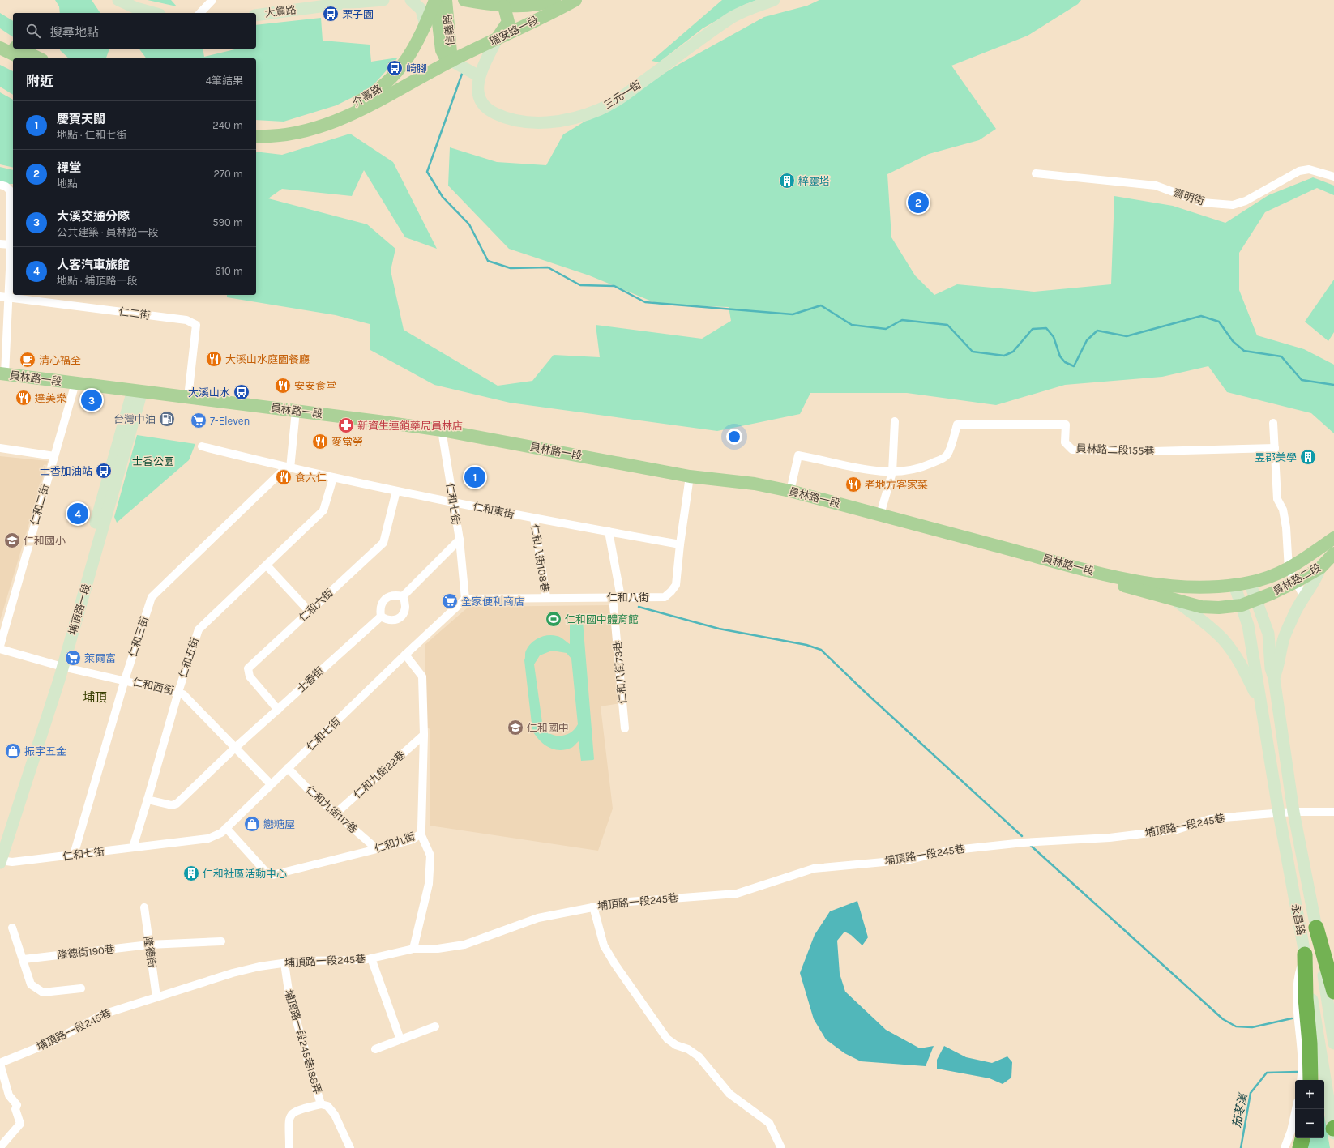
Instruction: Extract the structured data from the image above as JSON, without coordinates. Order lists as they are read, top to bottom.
{
  "streets": {
    "main road": [
      "信義路",
      "瑞安路一段",
      "介壽路",
      "員林路一段",
      "員林路二段"
    ],
    "street": [
      "大鶯路",
      "三元一街",
      "齋明街",
      "仁二街",
      "員林路二段155巷",
      "仁和七街",
      "仁和二街",
      "仁和東街",
      "仁和八街108巷",
      "仁和八街",
      "仁和六街",
      "埔頂路一段",
      "仁和三街",
      "仁和五街",
      "仁和八街73巷",
      "士香街",
      "仁和西街",
      "仁和九街22巷",
      "仁和九街117巷",
      "埔頂路一段245巷",
      "仁和九街",
      "永昌路",
      "隆德街190巷",
      "隆德街",
      "埔頂路一段245巷188弄"
    ]
  },
  "crossings": [
    ["信義路", "瑞安路一段"],
    ["信義路", "介壽路"],
    ["瑞安路一段", "三元一街"],
    ["瑞安路一段", "介壽路"],
    ["仁二街", "員林路一段"],
    ["員林路一段", "仁和七街"],
    ["員林路一段", "仁和二街"],
    ["員林路一段", "員林路二段"],
    ["員林路一段", "仁和八街"],
    ["員林路一段", "埔頂路一段"],
    ["員林路一段", "永昌路"],
    ["仁和七街", "仁和東街"],
    ["仁和七街", "仁和八街"],
    ["仁和七街", "埔頂路一段"],
    ["仁和七街", "仁和三街"],
    ["仁和七街", "仁和五街"],
    ["仁和七街", "仁和西街"],
    ["仁和七街", "仁和九街117巷"],
    ["仁和七街", "仁和九街"],
    ["仁和東街", "仁和八街108巷"],
    ["仁和東街", "仁和八街"],
    ["仁和東街", "仁和六街"],
    ["仁和東街", "仁和三街"],
    ["仁和東街", "仁和五街"],
    ["仁和東街", "仁和八街73巷"],
    ["仁和八街108巷", "仁和八街"],
    ["員林路二段", "永昌路"],
    ["仁和八街", "仁和八街73巷"],
    ["仁和六街", "士香街"],
    ["埔頂路一段", "仁和西街"],
    ["仁和三街", "仁和西街"],
    ["仁和五街", "士香街"],
    ["仁和五街", "仁和西街"],
    ["士香街", "仁和西街"],
    ["仁和九街22巷", "仁和九街117巷"],
    ["仁和九街22巷", "仁和九街"],
    ["仁和九街117巷", "仁和九街"],
    ["埔頂路一段245巷", "永昌路"],
    ["埔頂路一段245巷", "隆德街"],
    ["埔頂路一段245巷", "埔頂路一段245巷188弄"],
    ["隆德街190巷", "隆德街"]
  ],
  "districts": ["埔頂"],
  "water": ["茄苳溪"],
  "parks": ["士香公園"],
  "places": {
    "bus stop": [
      "栗子園",
      "崎腳",
      "大溪山水",
      "士香加油站"
    ],
    "building": ["粹靈塔", "昱郡美學", "仁和社區活動中心"],
    "restaurant": [
      "大溪山水庭園餐廳",
      "安安食堂",
      "達美樂",
      "麥當勞",
      "食六仁",
      "老地方客家菜"
    ],
    "cafe": ["清心福全"],
    "fuel station": ["台灣中油"],
    "supermarket": ["7-Eleven", "全家便利商店", "萊爾富"],
    "pharmacy": ["新資生連鎖藥局員林店"],
    "school or university": ["仁和國小", "仁和國中"],
    "sports": ["仁和國中體育館"],
    "shop": ["振宇五金", "戀糖屋"]
  },
  "page": {
    "search": "搜尋地點",
    "heading": ["附近", "4筆結果"],
    "list": [
      {
        "mark": "1",
        "name": "慶賀天闊",
        "note": "地點 · 仁和七街",
        "value": "240 m"
      },
      {
        "mark": "2",
        "name": "禪堂",
        "note": "地點",
        "value": "270 m"
      },
      {
        "mark": "3",
        "name": "大溪交通分隊",
        "note": "公共建築 · 員林路一段",
        "value": "590 m"
      },
      {
        "mark": "4",
        "name": "人客汽車旅館",
        "note": "地點 · 埔頂路一段",
        "value": "610 m"
      }
    ],
    "pins": [
      "2",
      "3",
      "1",
      "4"
    ],
    "map_buttons": ["+", "−"]
  }
}
